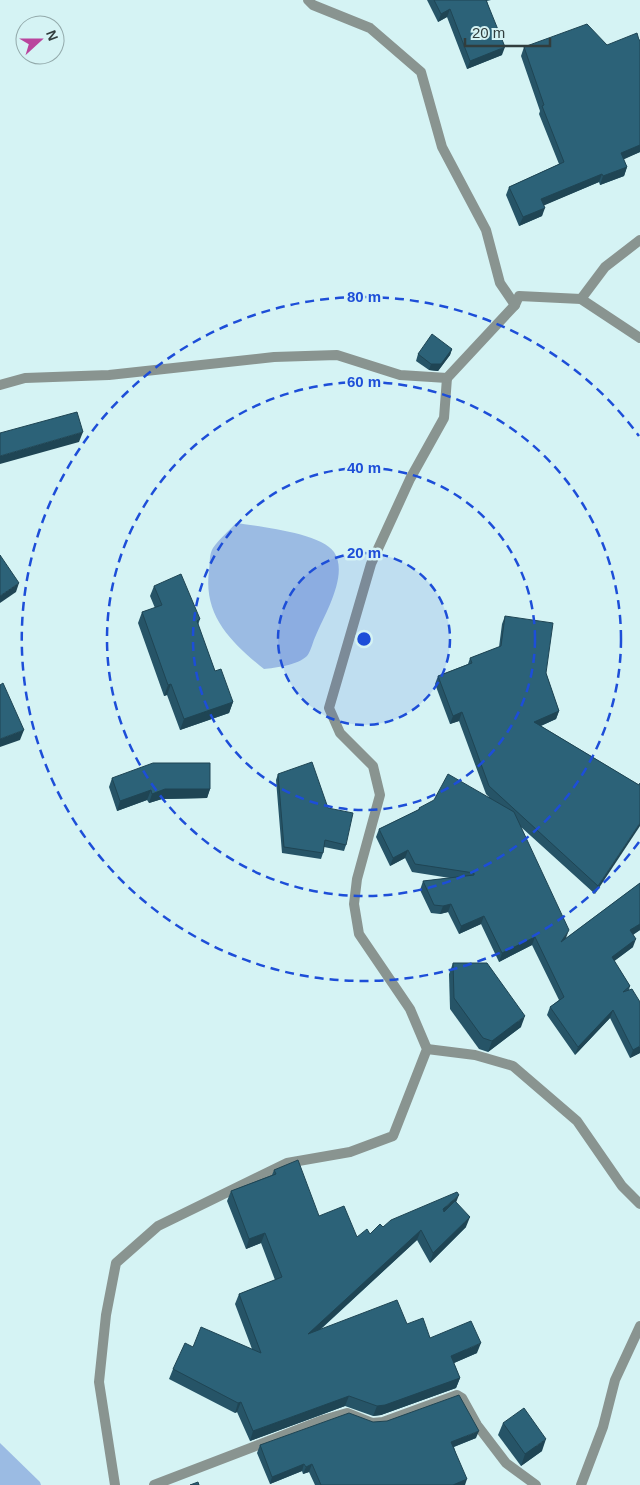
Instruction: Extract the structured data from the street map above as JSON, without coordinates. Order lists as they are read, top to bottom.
{
  "scale_bar": "20 m",
  "north": "right",
  "rings": [
    "80 m",
    "60 m",
    "40 m",
    "20 m"
  ]
}
